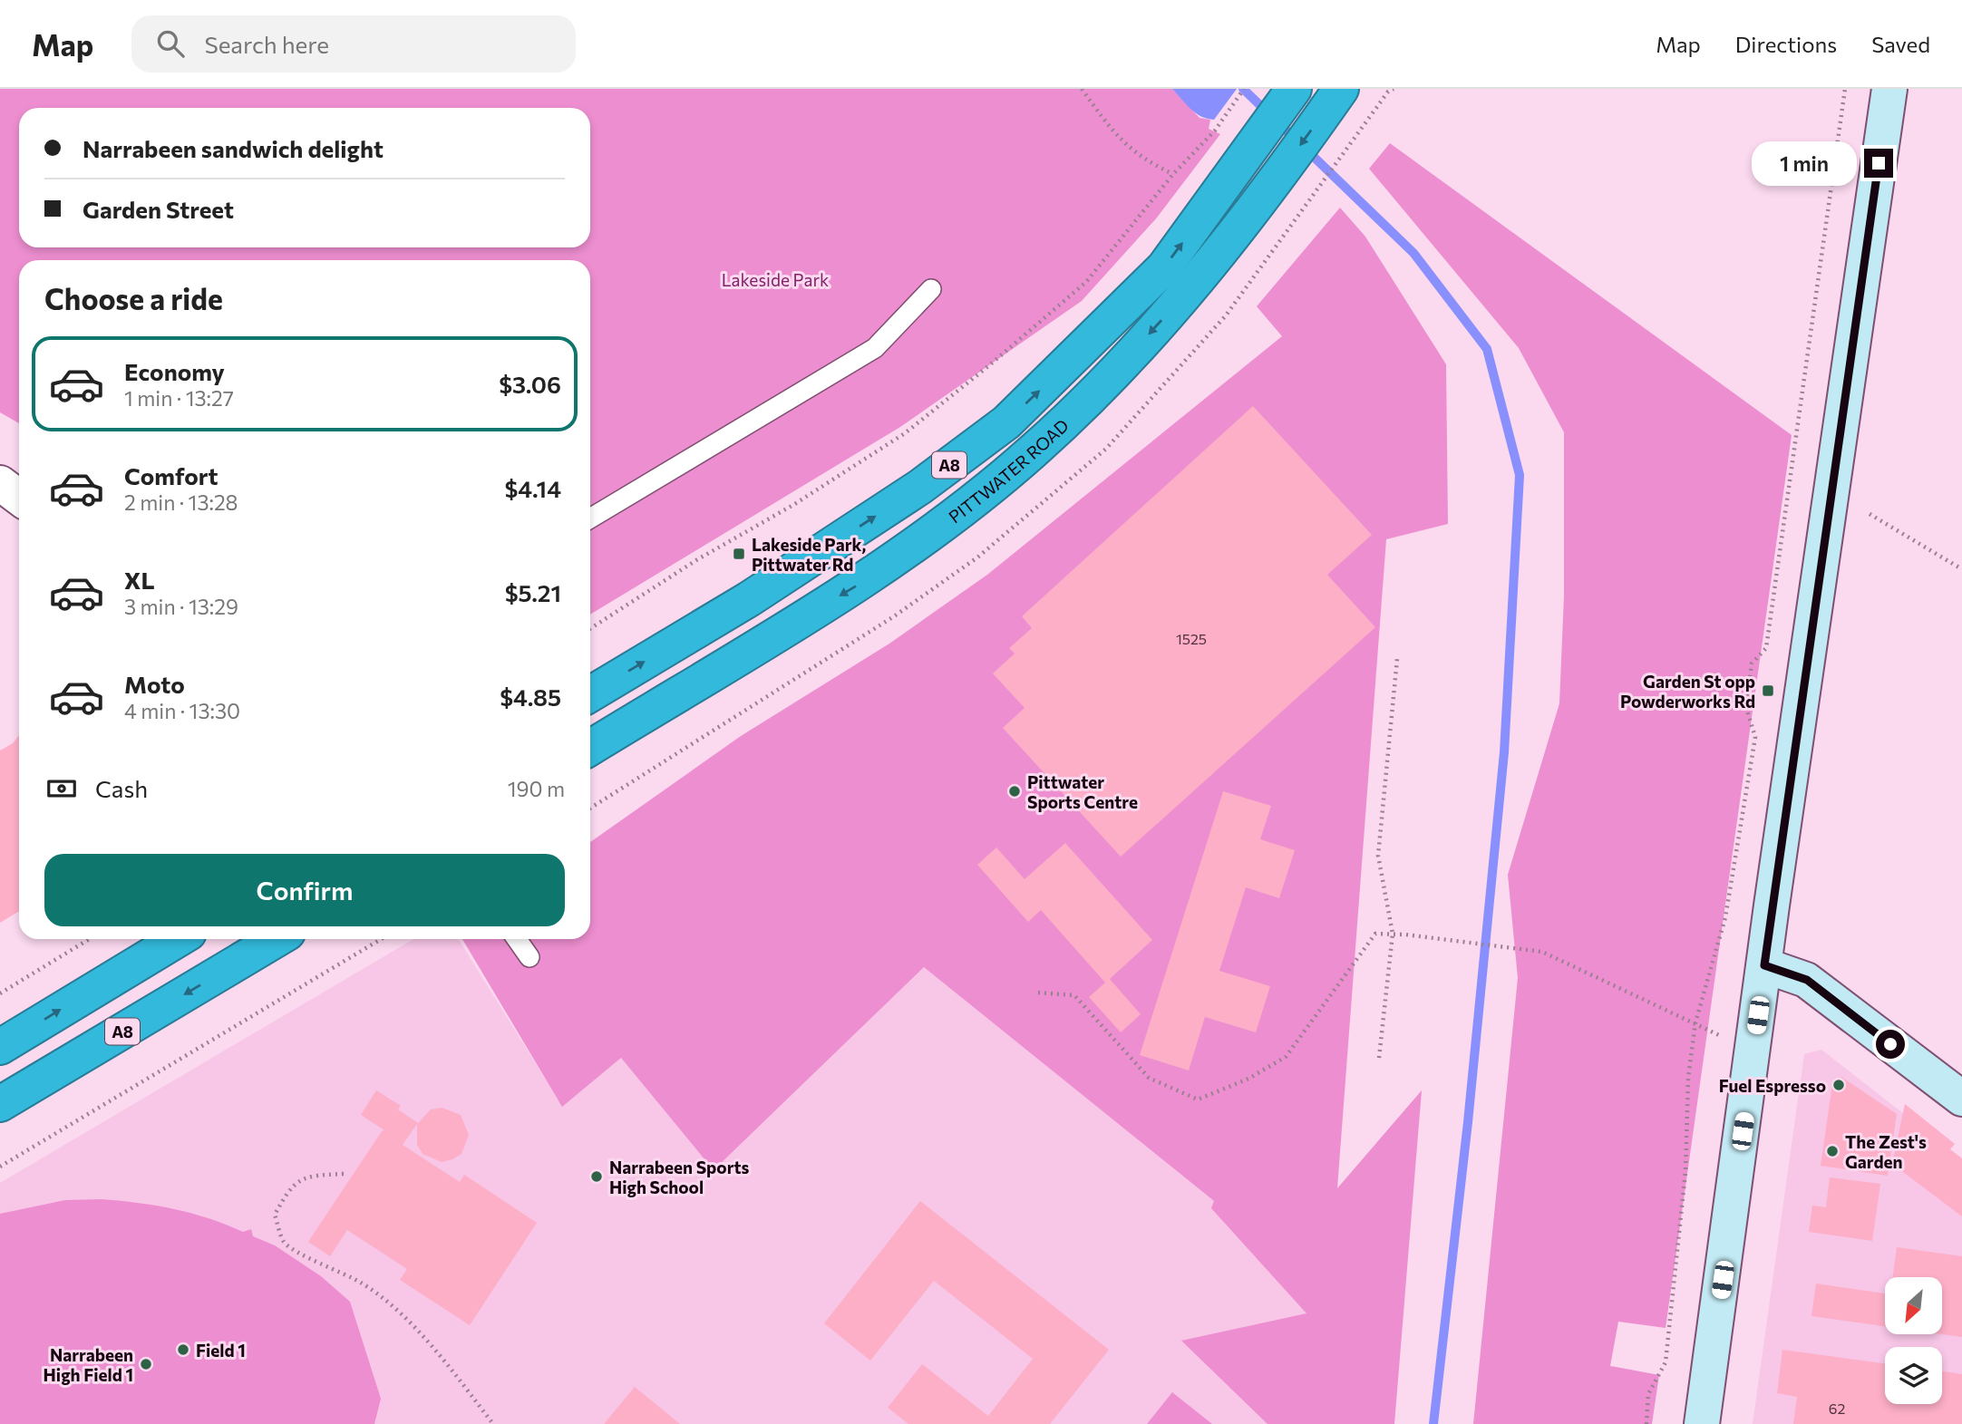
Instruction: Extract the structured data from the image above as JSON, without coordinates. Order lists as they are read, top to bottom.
{
  "streets": {
    "highway": ["A8", "PITTWATER ROAD"]
  },
  "parks": ["Lakeside Park"],
  "places": {
    "transit": ["Lakeside Park, Pittwater Rd", "Garden St opp Powderworks Rd"],
    "other": [
      "Pittwater Sports Centre",
      "Fuel Espresso",
      "The Zest's Garden",
      "Narrabeen Sports High School",
      "Field 1",
      "Narrabeen High Field 1"
    ]
  },
  "house_numbers": ["1525", "62"],
  "north": "bottom left",
  "page": {
    "header": "Map",
    "search": "Search here",
    "nav": ["Map", "Directions", "Saved"],
    "banner": ["Narrabeen sandwich delight", "Garden Street"],
    "bubble": "1 min",
    "heading": "Choose a ride",
    "list": [
      {
        "name": "Economy",
        "note": "1 min · 13:27",
        "value": "$3.06"
      },
      {
        "name": "Comfort",
        "note": "2 min · 13:28",
        "value": "$4.14"
      },
      {
        "name": "XL",
        "note": "3 min · 13:29",
        "value": "$5.21"
      },
      {
        "name": "Moto",
        "note": "4 min · 13:30",
        "value": "$4.85"
      }
    ],
    "pay": ["Cash", "190 m"],
    "buttons": "Confirm"
  }
}
